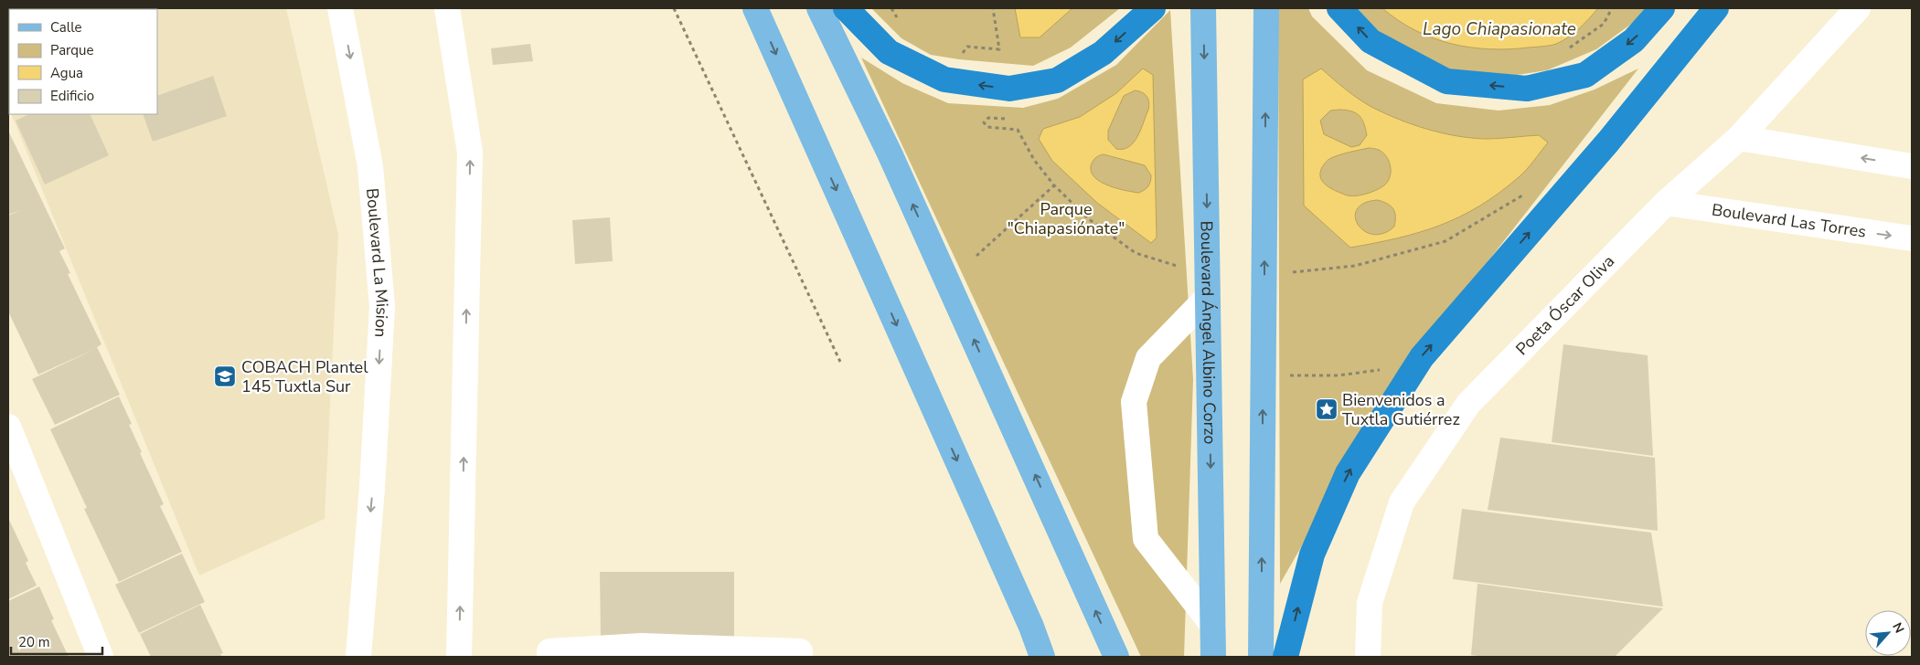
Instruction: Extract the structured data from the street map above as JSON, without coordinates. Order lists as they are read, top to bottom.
{
  "streets": {
    "main road": ["Boulevard Ángel Albino Corzo"],
    "street": ["Boulevard Las Torres", "Boulevard La Mision", "Poeta Óscar Oliva"]
  },
  "crossings": [
    ["Boulevard Las Torres", "Poeta Óscar Oliva"]
  ],
  "water": ["Lago Chiapasionate"],
  "parks": ["Parque \"Chiapasiónate\""],
  "places": {
    "school or university": ["COBACH Plantel 145 Tuxtla Sur"],
    "place": ["Bienvenidos a Tuxtla Gutiérrez"]
  },
  "legend": [
    "Calle",
    "Parque",
    "Agua",
    "Edificio"
  ],
  "scale_bar": "20 m",
  "north": "top right"
}
